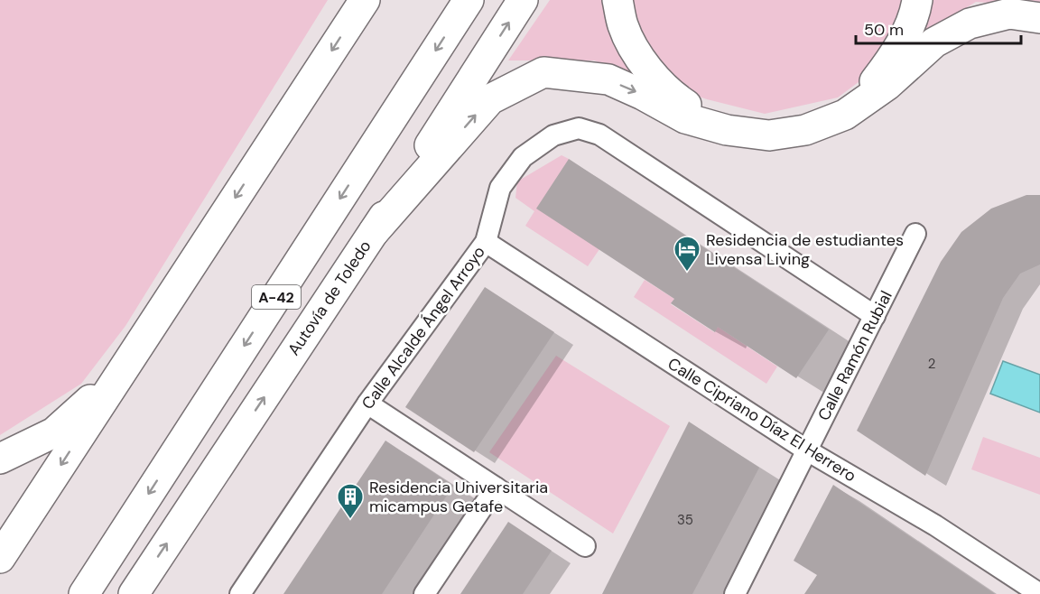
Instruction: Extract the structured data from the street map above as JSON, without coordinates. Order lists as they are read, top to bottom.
{
  "streets": {
    "highway": ["A-42", "Autovía de Toledo"],
    "street": ["Calle Alcalde Ángel Arroyo", "Calle Ramón Rubial", "Calle Cipriano Díaz El Herrero"]
  },
  "crossings": [
    ["Calle Alcalde Ángel Arroyo", "Calle Ramón Rubial"],
    ["Calle Alcalde Ángel Arroyo", "Calle Cipriano Díaz El Herrero"],
    ["Calle Ramón Rubial", "Calle Cipriano Díaz El Herrero"]
  ],
  "places": {
    "hotel": ["Residencia de estudiantes Livensa Living"],
    "building": ["Residencia Universitaria micampus Getafe"]
  },
  "house_numbers": ["2", "35"],
  "scale_bar": "50 m"
}
